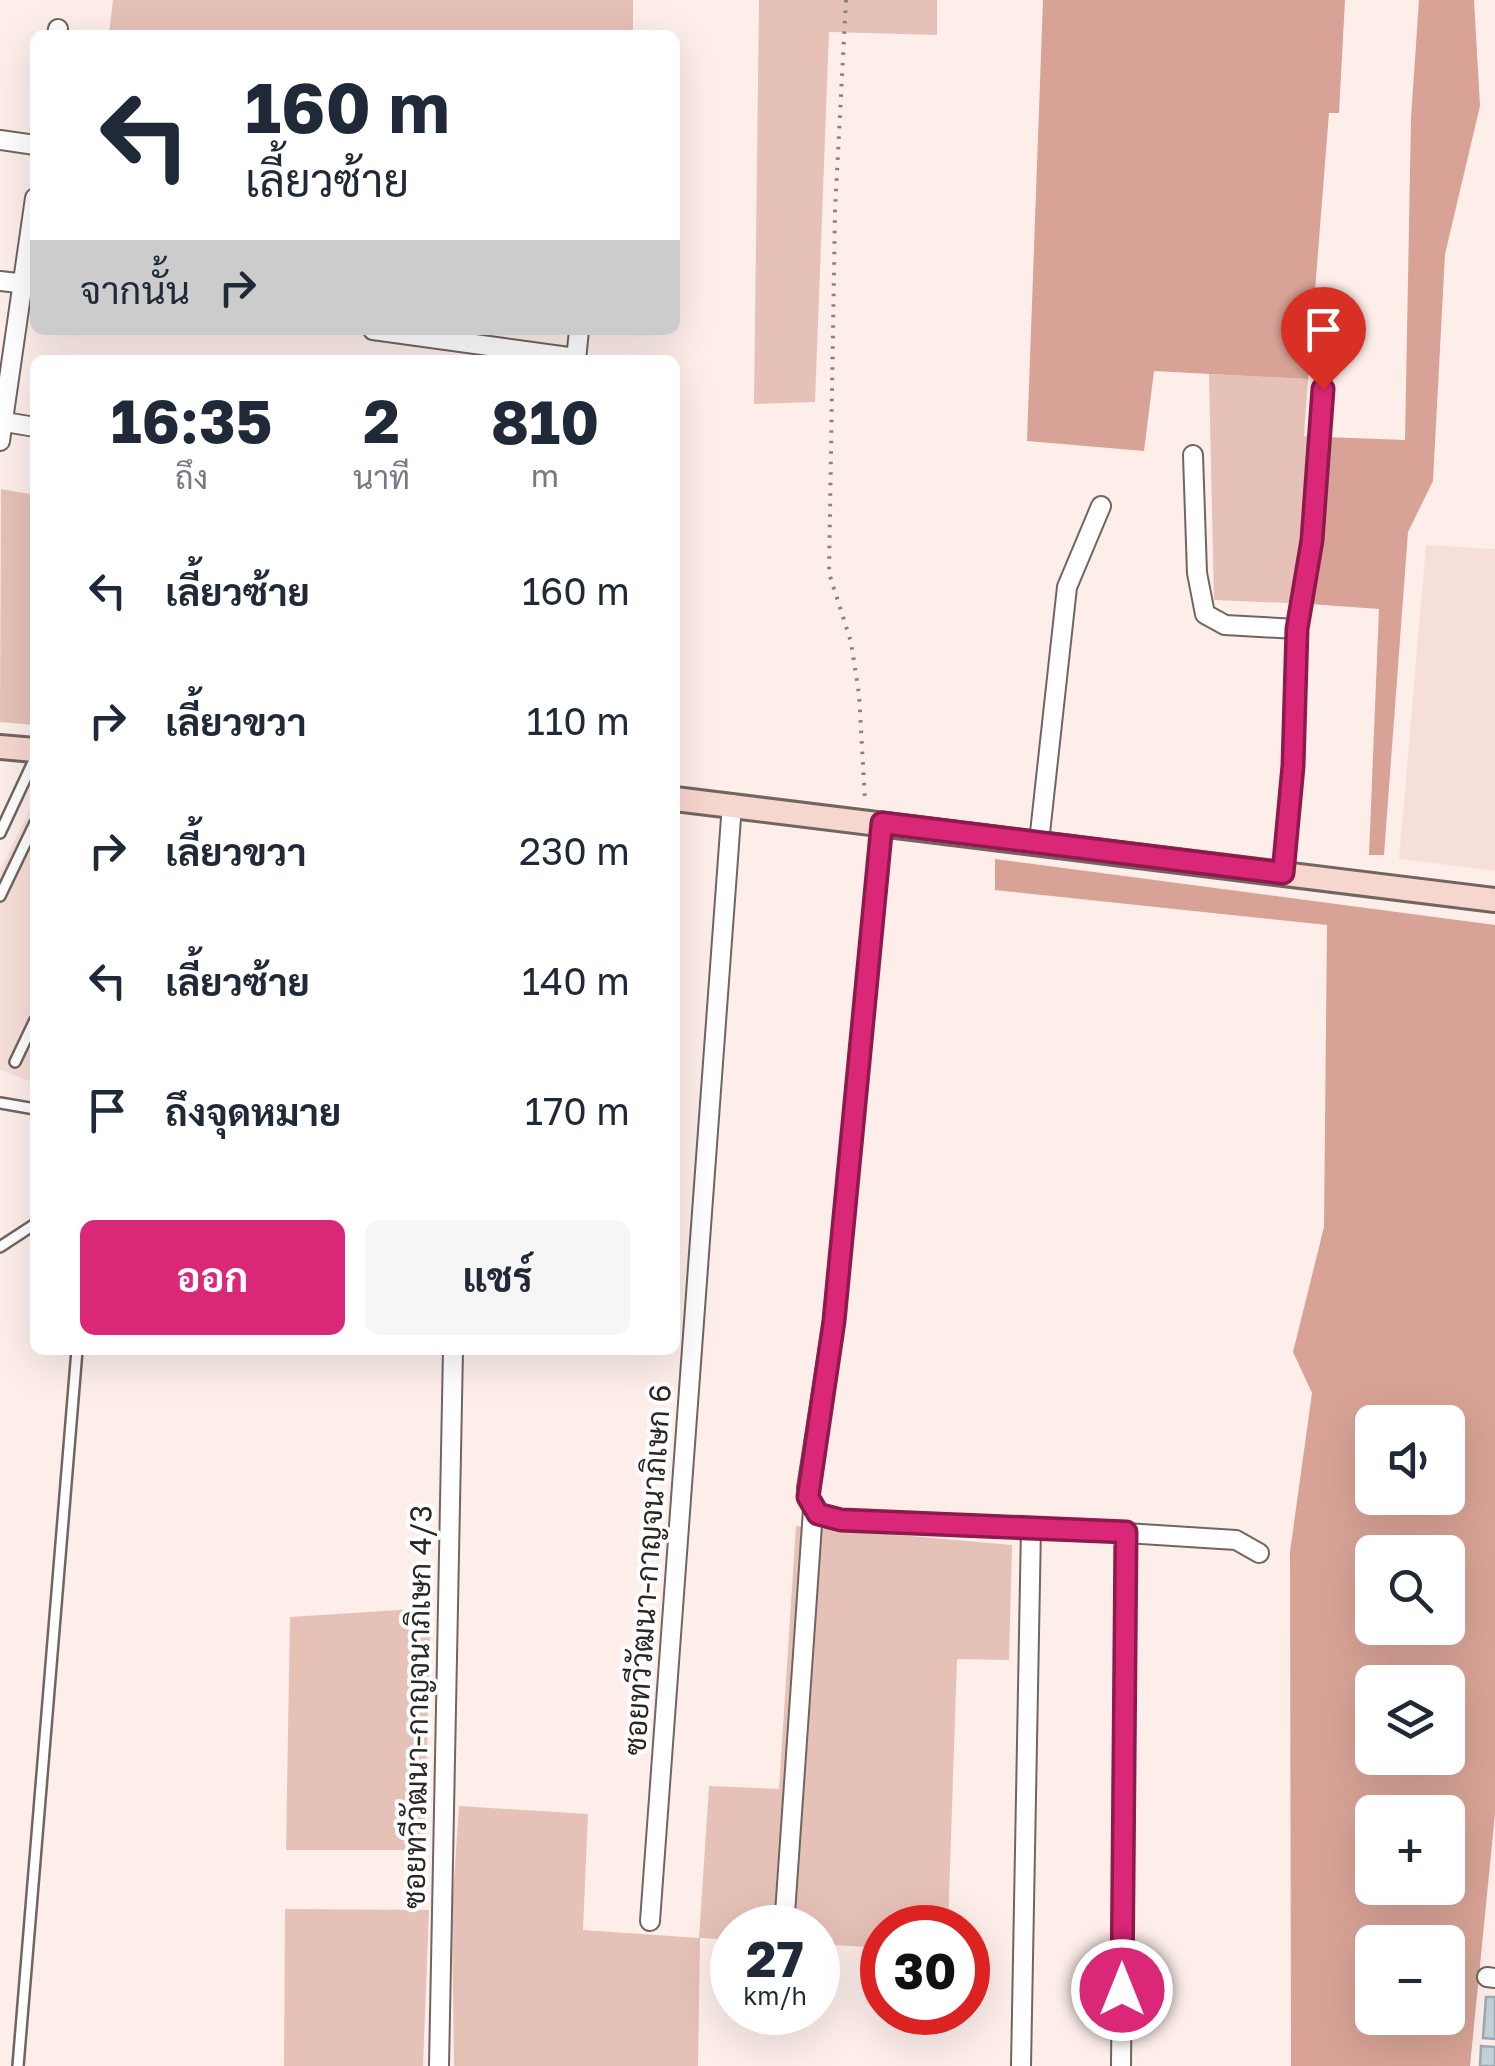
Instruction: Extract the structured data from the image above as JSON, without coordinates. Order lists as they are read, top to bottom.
{
  "streets": {
    "street": ["ซอยทวีวัฒนา-กาญจนาภิเษก 6", "ซอยทวีวัฒนา-กาญจนาภิเษก 4/3"]
  },
  "page": {
    "turn": ["160 m", "เลี้ยวซ้าย"],
    "then": "จากนั้น",
    "eta": [
      "16:35",
      "ถึง",
      "2",
      "นาที",
      "810",
      "m"
    ],
    "list": [
      {
        "name": "เลี้ยวซ้าย",
        "value": "160 m"
      },
      {
        "name": "เลี้ยวขวา",
        "value": "110 m"
      },
      {
        "name": "เลี้ยวขวา",
        "value": "230 m"
      },
      {
        "name": "เลี้ยวซ้าย",
        "value": "140 m"
      },
      {
        "name": "ถึงจุดหมาย",
        "value": "170 m"
      }
    ],
    "buttons": ["ออก", "แชร์"],
    "map_buttons": ["+", "−"],
    "speed": "27 km/h",
    "limit": "30"
  }
}
